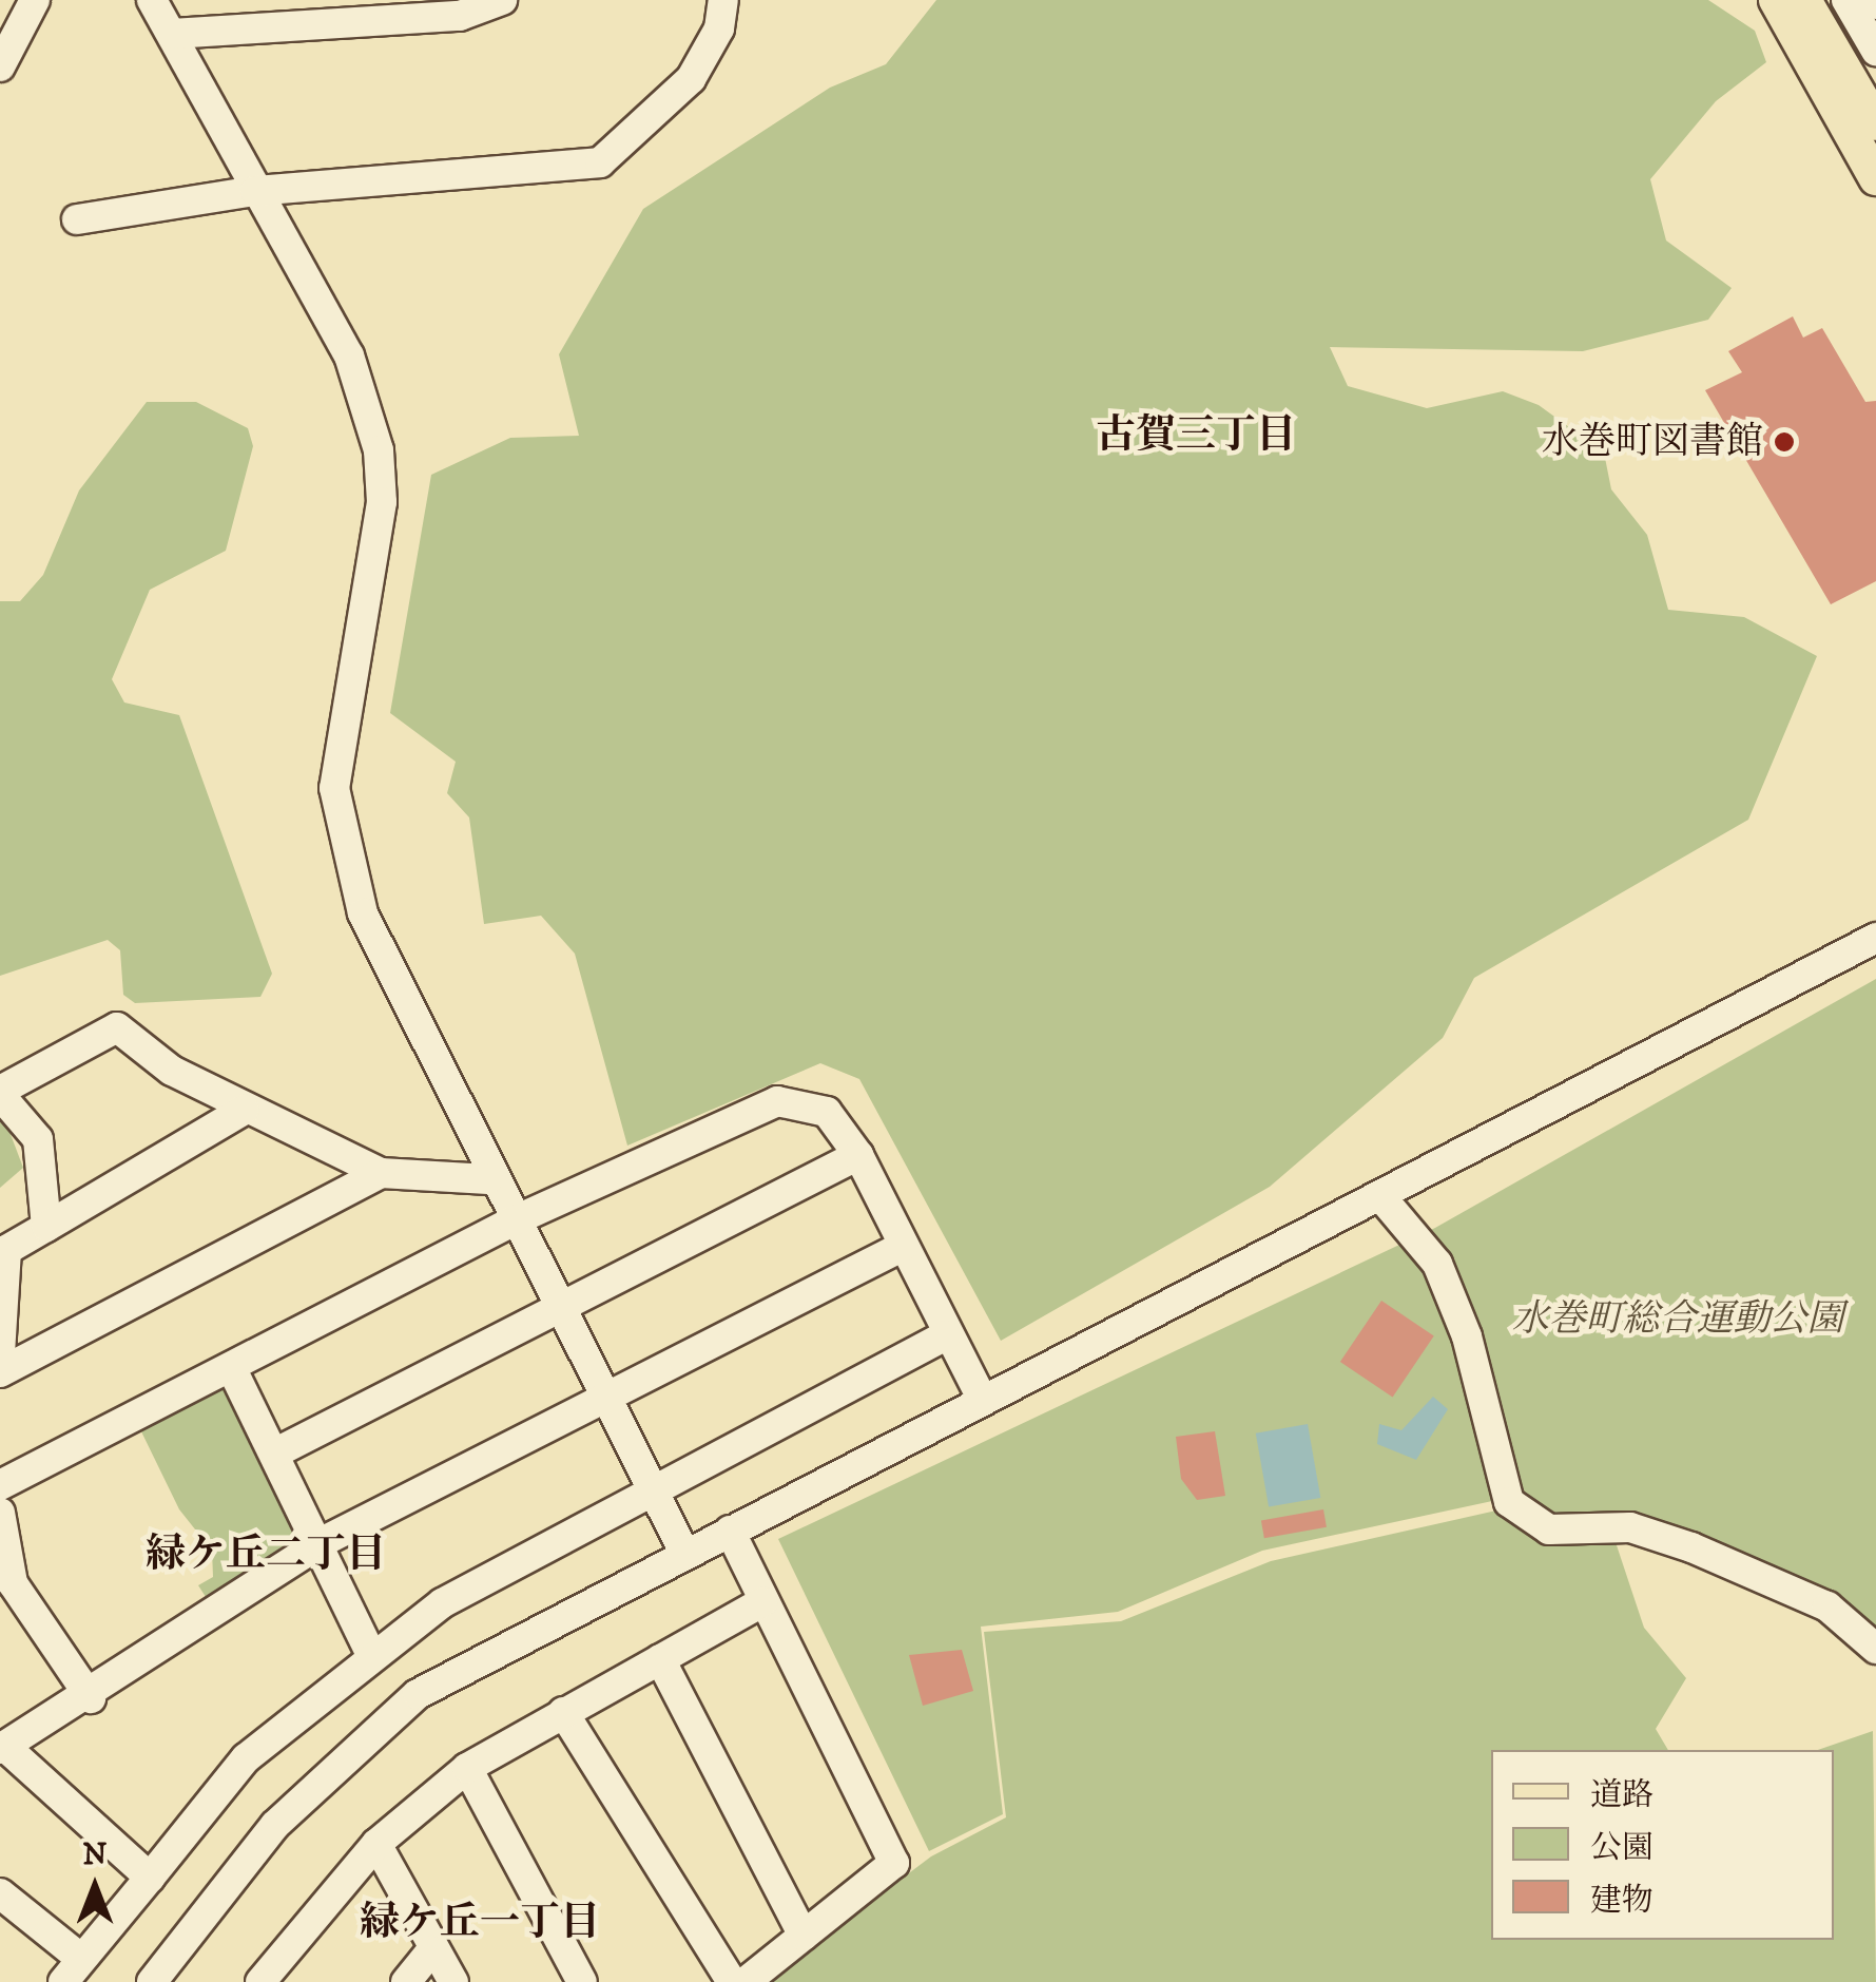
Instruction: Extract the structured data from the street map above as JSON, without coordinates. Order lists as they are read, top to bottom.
{
  "districts": ["古賀三丁目", "緑ケ丘二丁目", "緑ケ丘一丁目"],
  "parks": ["水巻町総合運動公園"],
  "places": ["水巻町図書館"],
  "legend": ["道路", "公園", "建物"],
  "north": "top"
}
